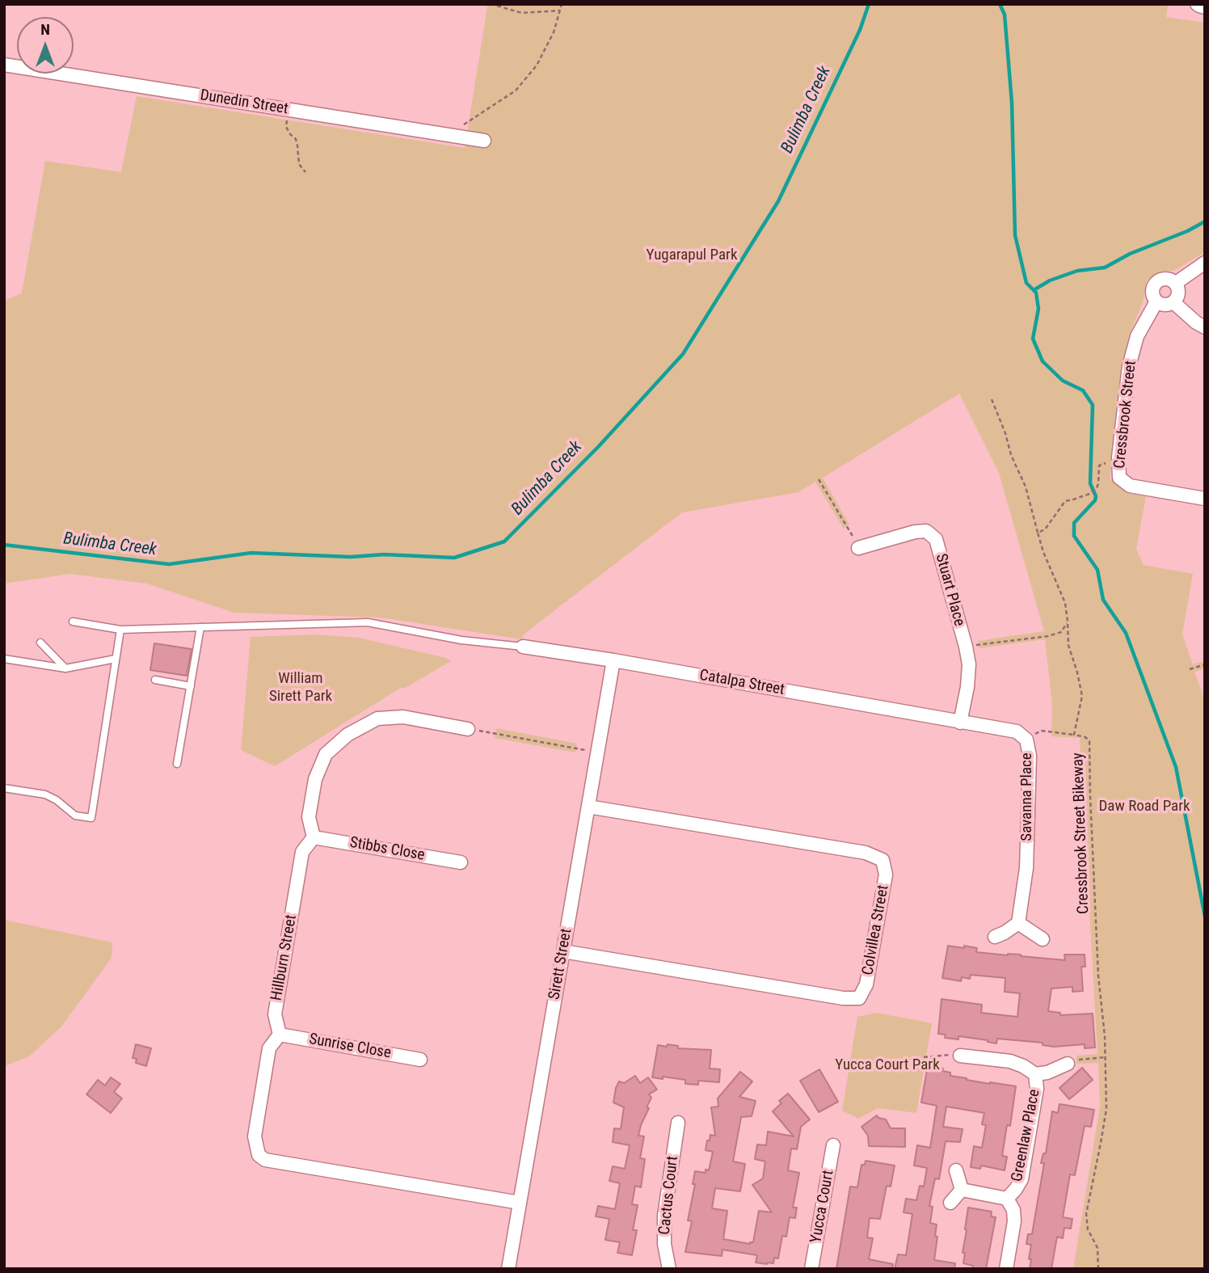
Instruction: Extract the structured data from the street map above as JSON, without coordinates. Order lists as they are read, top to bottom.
{
  "streets": {
    "street": [
      "Dunedin Street",
      "Cressbrook Street",
      "Stuart Place",
      "Catalpa Street",
      "Savanna Place",
      "Stibbs Close",
      "Colvillea Street",
      "Hillburn Street",
      "Sirett Street",
      "Sunrise Close",
      "Greenlaw Place",
      "Cactus Court",
      "Yucca Court"
    ],
    "path": ["Cressbrook Street Bikeway"]
  },
  "crossings": [
    ["Stuart Place", "Catalpa Street"],
    ["Stuart Place", "Savanna Place"],
    ["Catalpa Street", "Savanna Place"],
    ["Catalpa Street", "Sirett Street"],
    ["Stibbs Close", "Hillburn Street"],
    ["Colvillea Street", "Sirett Street"],
    ["Hillburn Street", "Sunrise Close"]
  ],
  "water": ["Bulimba Creek"],
  "parks": [
    "Yugarapul Park",
    "William Sirett Park",
    "Daw Road Park",
    "Yucca Court Park"
  ],
  "north": "top"
}
